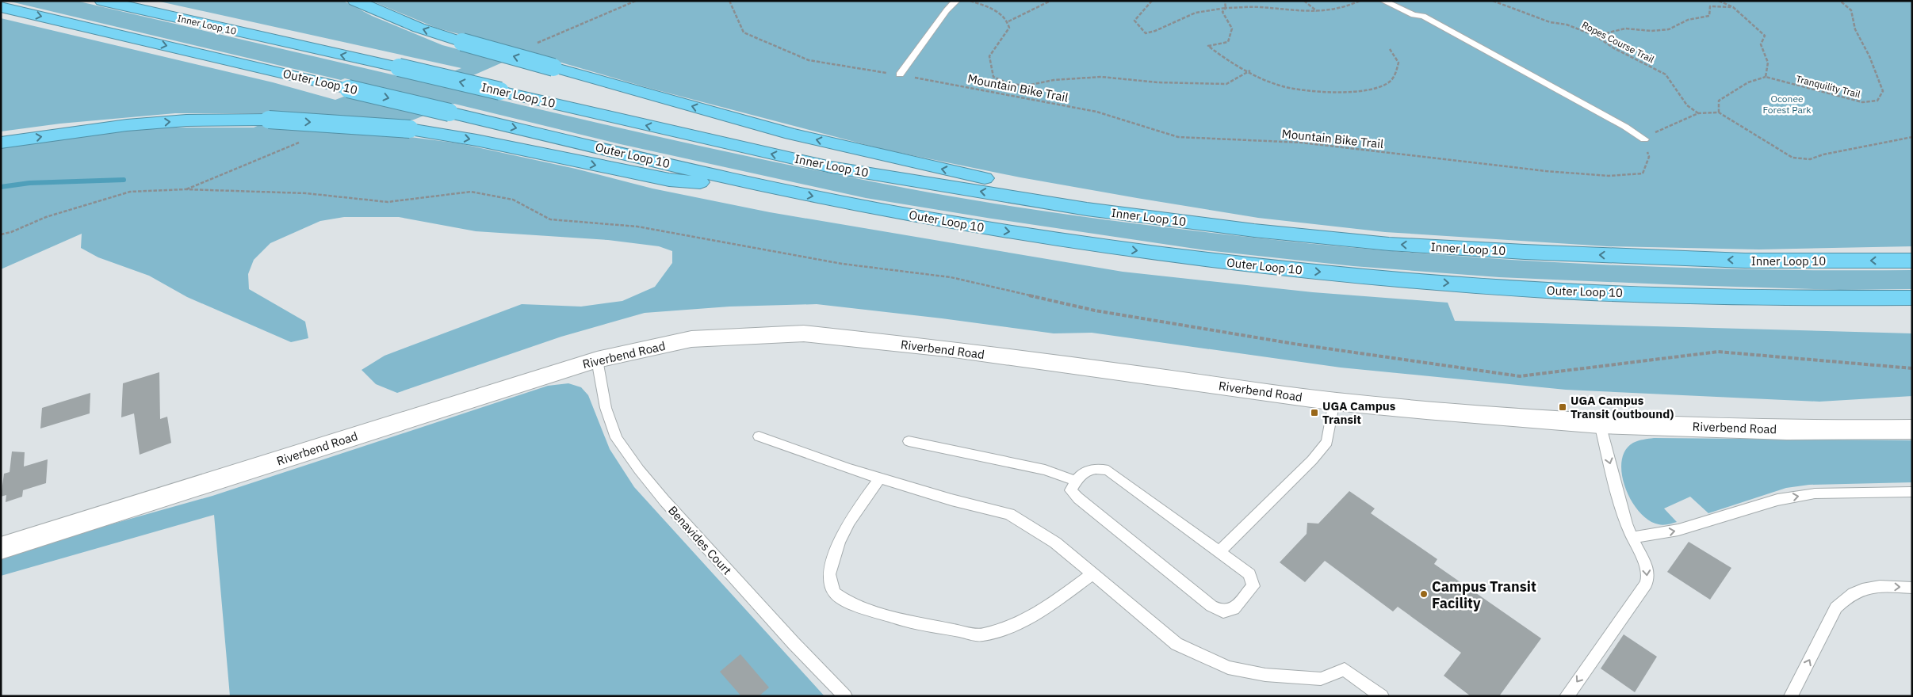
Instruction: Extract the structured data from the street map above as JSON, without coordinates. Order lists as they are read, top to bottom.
{
  "streets": {
    "highway": ["Inner Loop 10", "Outer Loop 10"],
    "street": ["Riverbend Road"],
    "lane": ["Benavides Court"],
    "path": ["Ropes Course Trail", "Tranquility Trail", "Mountain Bike Trail"]
  },
  "crossings": [
    ["Riverbend Road", "Benavides Court"]
  ],
  "parks": ["Oconee Forest Park"],
  "places": {
    "transit": ["UGA Campus Transit (outbound)", "UGA Campus Transit"],
    "other": ["Campus Transit Facility"]
  }
}
